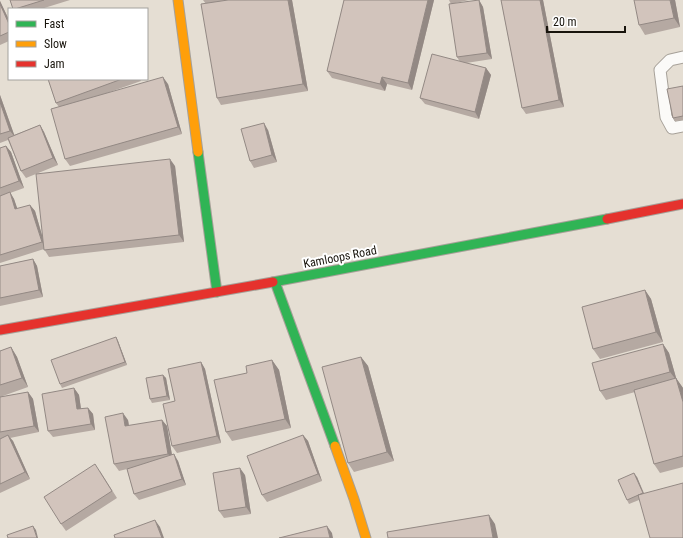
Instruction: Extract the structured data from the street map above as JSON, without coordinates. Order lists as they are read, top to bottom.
{
  "streets": {
    "main road": ["Kamloops Road"]
  },
  "legend": ["Fast", "Slow", "Jam"],
  "scale_bar": "20 m"
}
